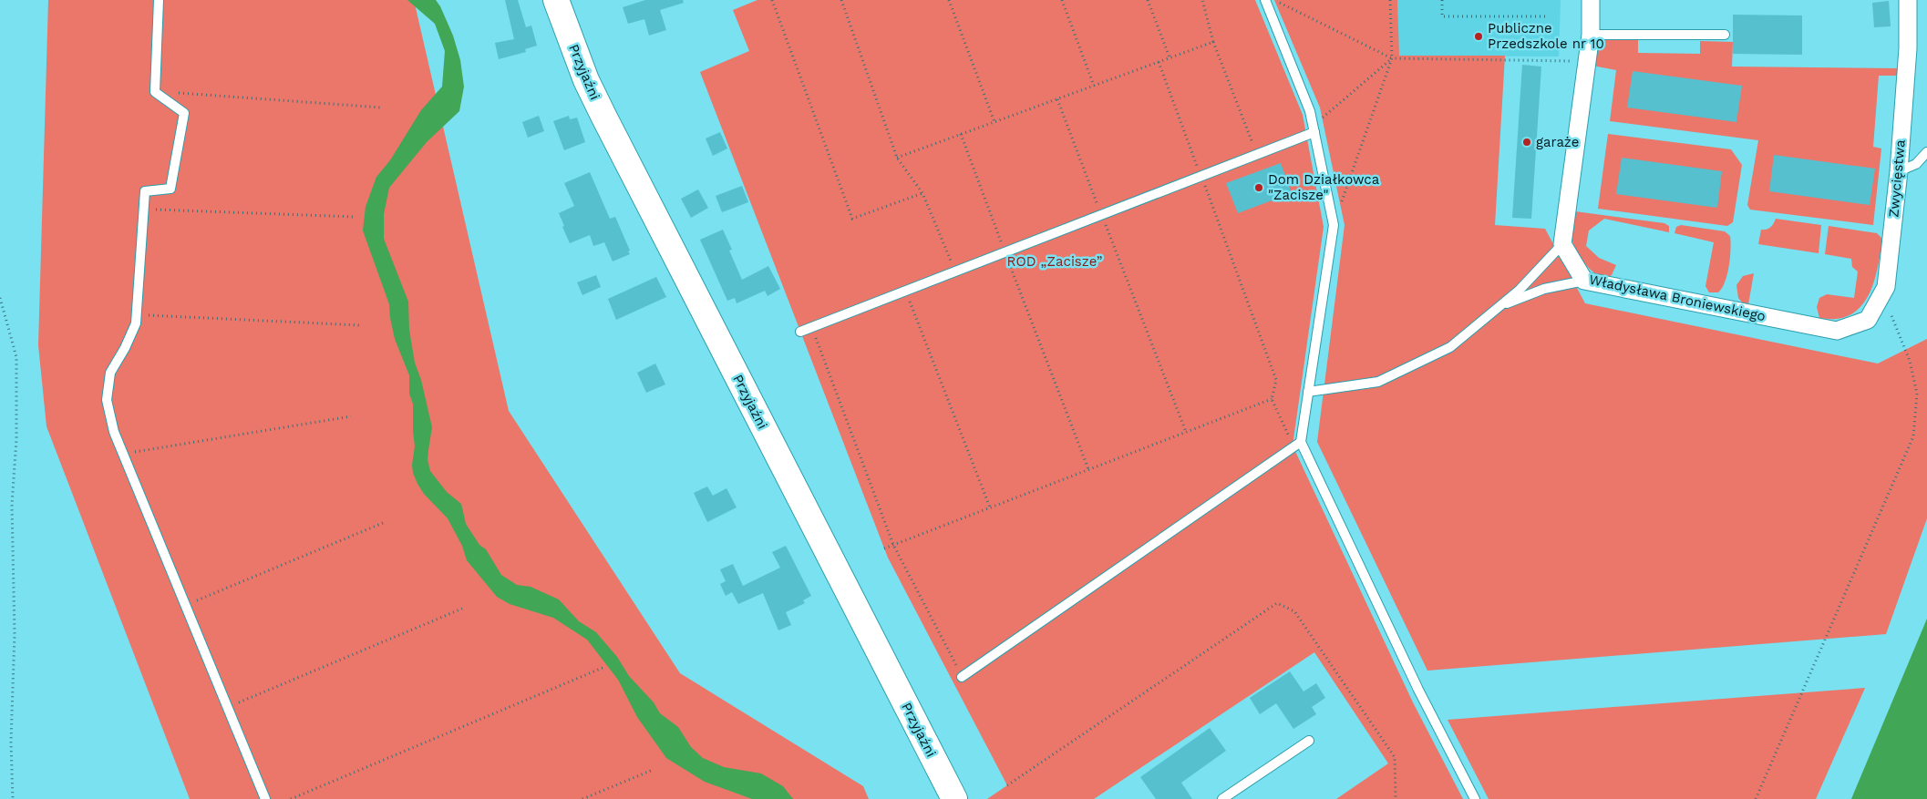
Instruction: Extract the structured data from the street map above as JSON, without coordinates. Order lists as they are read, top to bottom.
{
  "streets": {
    "main road": ["Przyjaźni"],
    "street": ["Zwycięstwa", "Władysława Broniewskiego"]
  },
  "crossings": [
    ["Zwycięstwa", "Władysława Broniewskiego"]
  ],
  "parks": ["ROD „Zacisze”"],
  "places": ["Publiczne Przedszkole nr 10", "garaże", "Dom Działkowca \"Zacisze\""]
}
